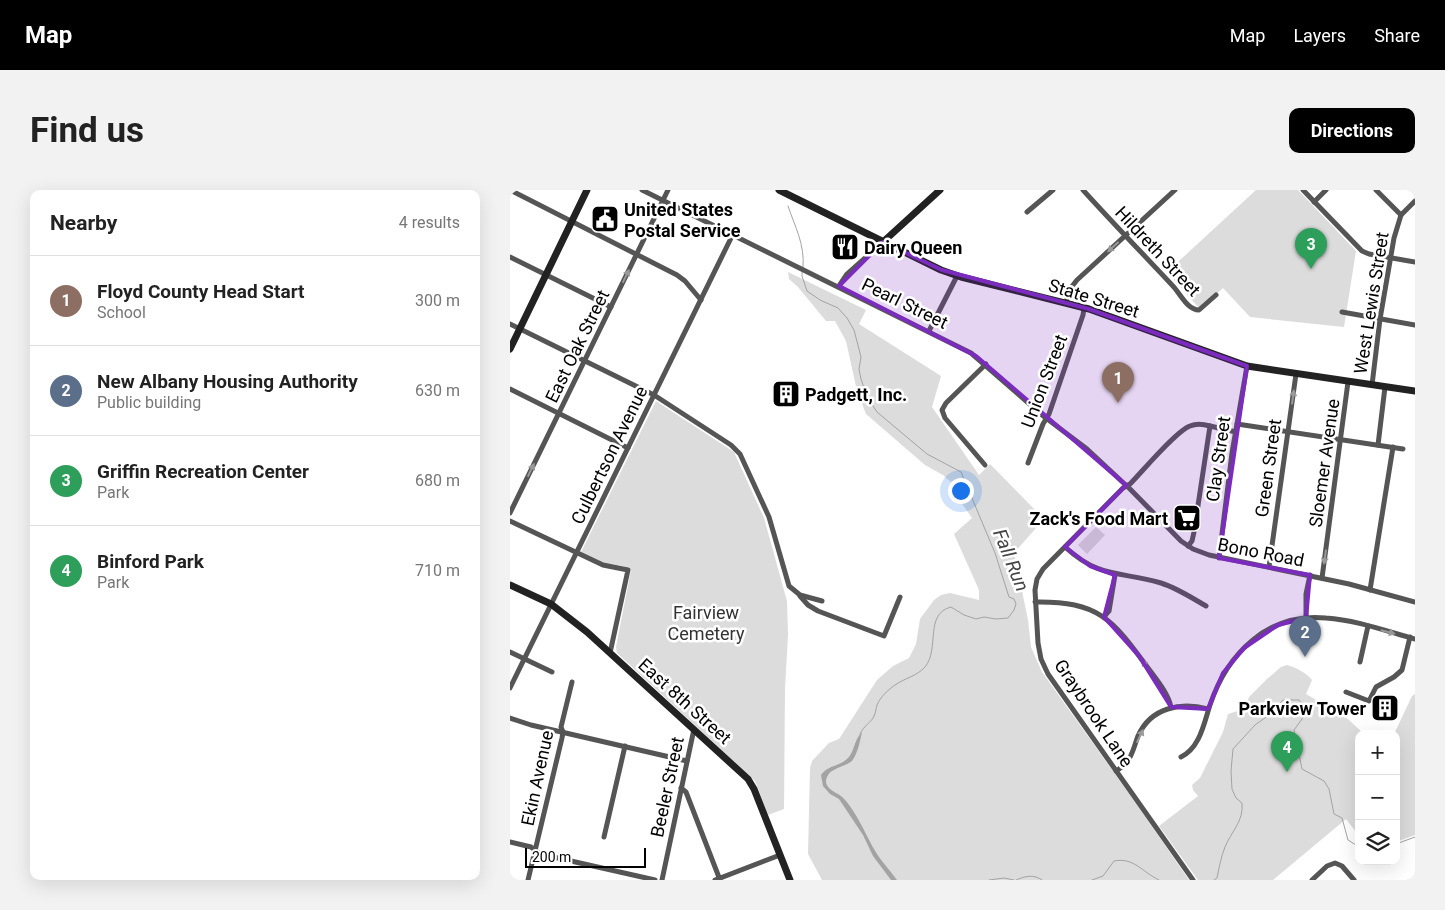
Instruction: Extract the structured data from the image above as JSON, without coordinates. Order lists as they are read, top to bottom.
{
  "streets": {
    "main road": ["State Street", "East 8th Street"],
    "street": [
      "Hildreth Street",
      "Pearl Street",
      "West Lewis Street",
      "East Oak Street",
      "Union Street",
      "Culbertson Avenue",
      "Clay Street",
      "Sloemer Avenue",
      "Green Street",
      "Bono Road",
      "Graybrook Lane",
      "Ekin Avenue",
      "Beeler Street"
    ]
  },
  "crossings": [
    ["State Street", "West Lewis Street"],
    ["State Street", "Union Street"],
    ["State Street", "Clay Street"],
    ["State Street", "Sloemer Avenue"],
    ["State Street", "Green Street"],
    ["Pearl Street", "East Oak Street"],
    ["Pearl Street", "Union Street"],
    ["Pearl Street", "Culbertson Avenue"],
    ["Pearl Street", "Bono Road"],
    ["Pearl Street", "Graybrook Lane"],
    ["Culbertson Avenue", "East 8th Street"],
    ["Clay Street", "Bono Road"],
    ["Clay Street", "Graybrook Lane"],
    ["Sloemer Avenue", "Bono Road"],
    ["Green Street", "Bono Road"],
    ["Bono Road", "Graybrook Lane"],
    ["East 8th Street", "Beeler Street"]
  ],
  "one_way": ["East Oak Street", "Sloemer Avenue"],
  "water": ["Fall Run"],
  "parks": ["Fairview Cemetery"],
  "places": {
    "public building": ["United States Postal Service"],
    "restaurant": ["Dairy Queen"],
    "building": ["Padgett, Inc.", "Parkview Tower"],
    "supermarket": ["Zack's Food Mart"]
  },
  "scale_bar": "200 m",
  "page": {
    "header": "Map",
    "nav": ["Map", "Layers", "Share"],
    "buttons": "Directions",
    "title": "Find us",
    "heading": ["Nearby", "4 results"],
    "pins": [
      "3",
      "1",
      "2",
      "4"
    ],
    "list": [
      {
        "mark": "1",
        "name": "Floyd County Head Start",
        "note": "School",
        "value": "300 m"
      },
      {
        "mark": "2",
        "name": "New Albany Housing Authority",
        "note": "Public building",
        "value": "630 m"
      },
      {
        "mark": "3",
        "name": "Griffin Recreation Center",
        "note": "Park",
        "value": "680 m"
      },
      {
        "mark": "4",
        "name": "Binford Park",
        "note": "Park",
        "value": "710 m"
      }
    ],
    "map_buttons": ["+", "−"],
    "scale": "200 m"
  }
}
